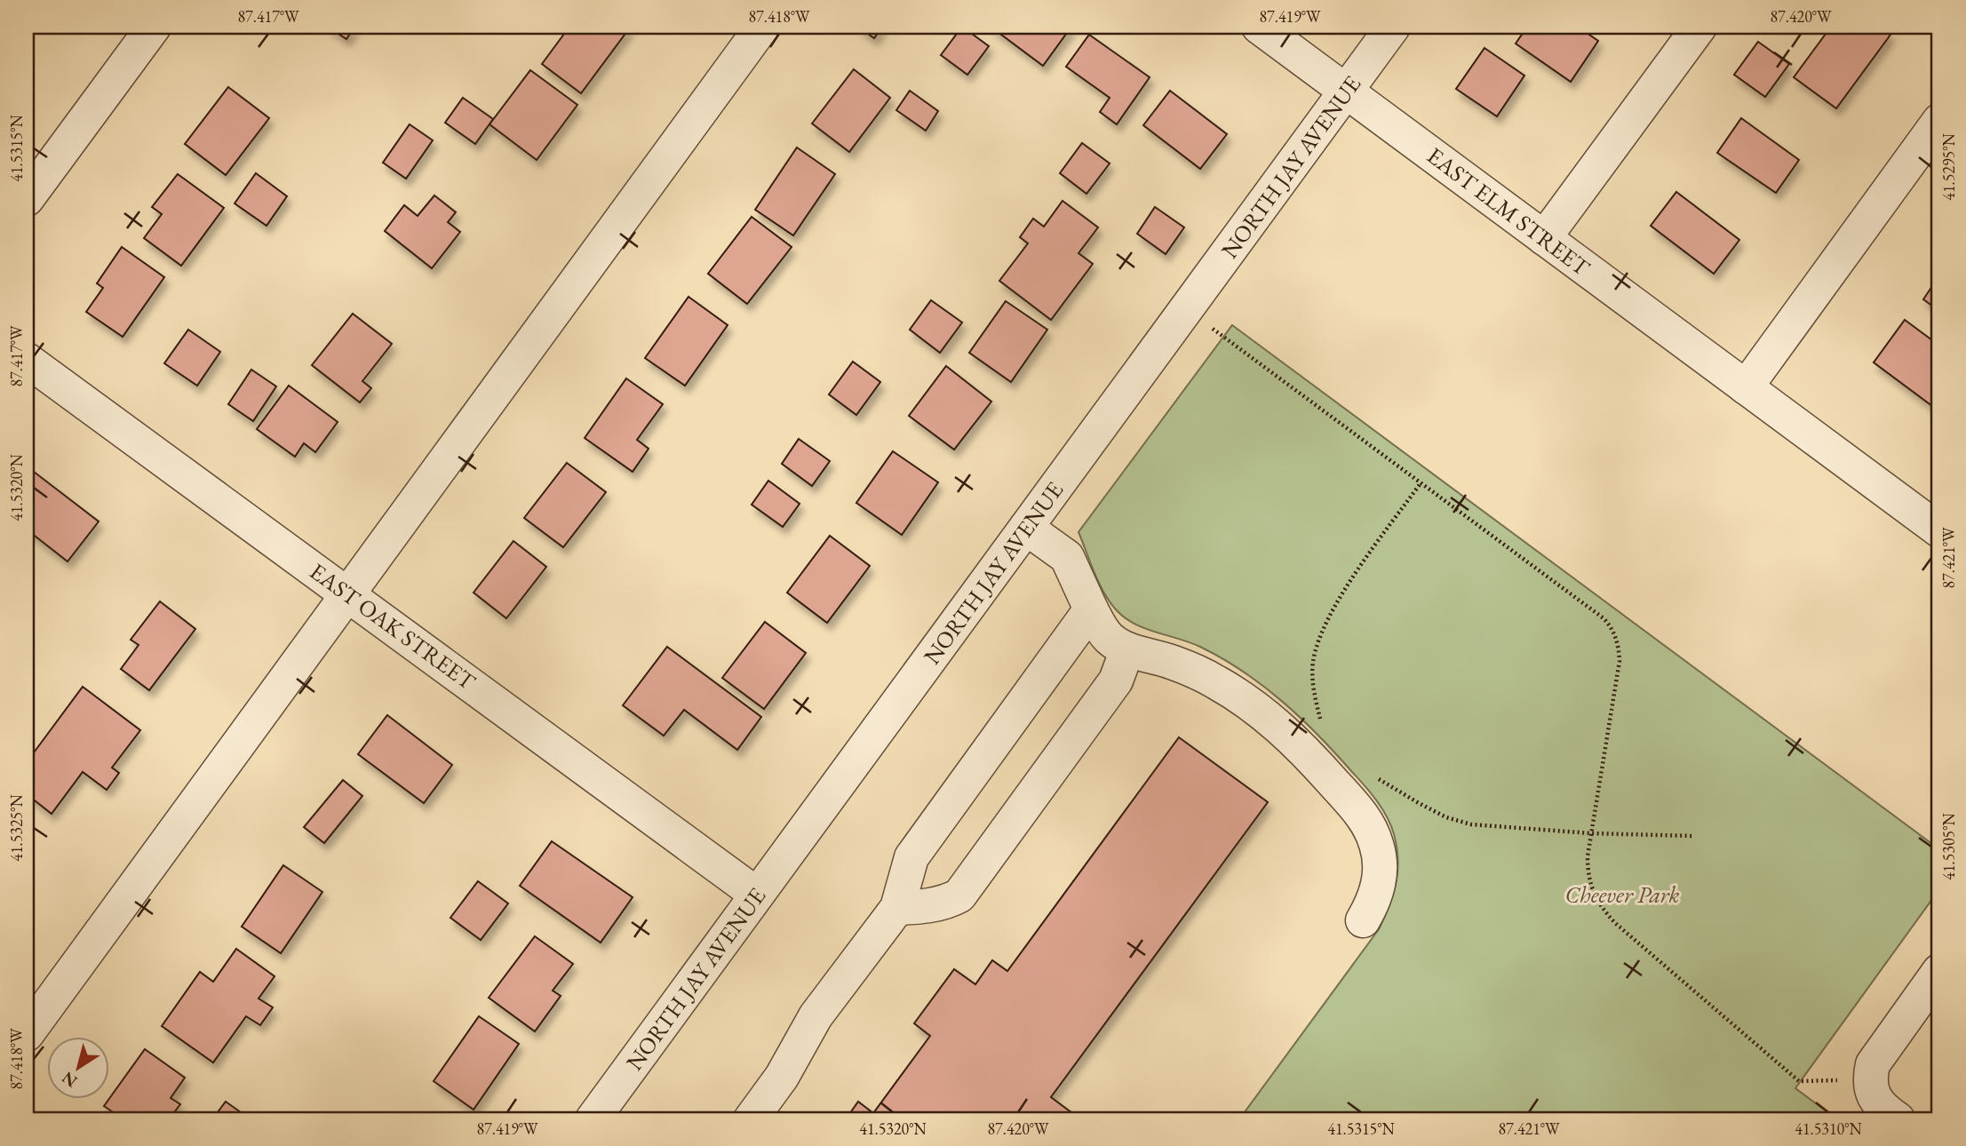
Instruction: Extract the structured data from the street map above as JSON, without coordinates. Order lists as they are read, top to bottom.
{
  "streets": {
    "street": ["NORTH JAY AVENUE", "EAST ELM STREET", "EAST OAK STREET"]
  },
  "crossings": [
    ["NORTH JAY AVENUE", "EAST ELM STREET"],
    ["NORTH JAY AVENUE", "EAST OAK STREET"]
  ],
  "parks": ["Cheever Park"],
  "north": "bottom left",
  "coordinates": [
    "87.417°W",
    "87.418°W",
    "87.419°W",
    "87.420°W",
    "41.5315°N",
    "41.5295°N",
    "41.5320°N",
    "87.421°W",
    "41.5325°N",
    "41.5305°N",
    "41.5310°N"
  ]
}
